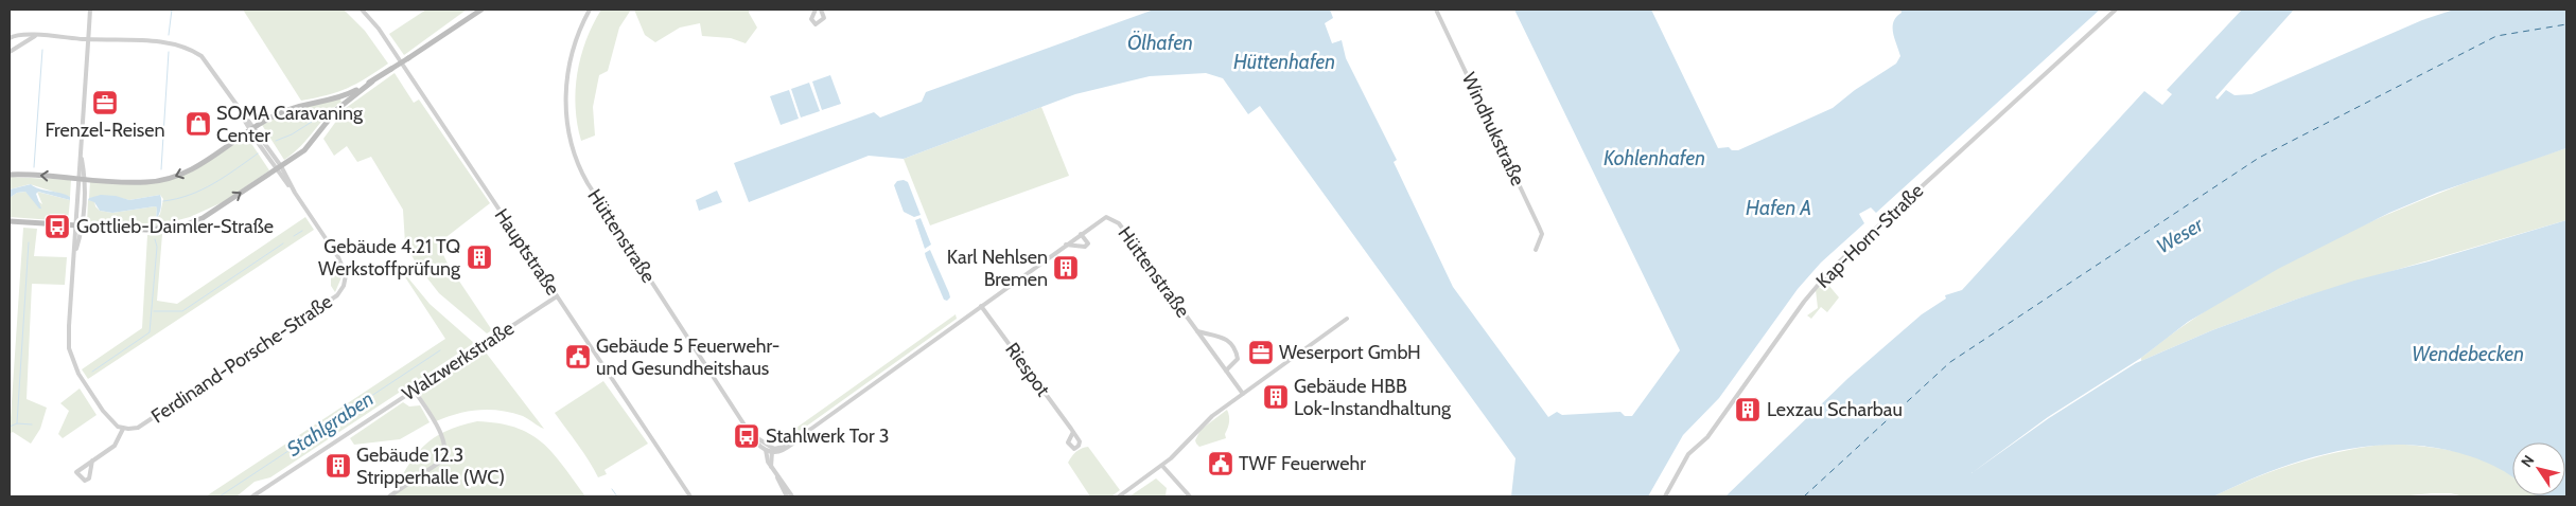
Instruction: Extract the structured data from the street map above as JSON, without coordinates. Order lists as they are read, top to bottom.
{
  "streets": {
    "street": [
      "Windhukstraße",
      "Hüttenstraße",
      "Kap-Horn-Straße",
      "Hauptstraße",
      "Ferdinand-Porsche-Straße",
      "Walzwerkstraße",
      "Riespot"
    ]
  },
  "crossings": [
    ["Hüttenstraße", "Riespot"],
    ["Hauptstraße", "Walzwerkstraße"]
  ],
  "water": [
    "Ölhafen",
    "Hüttenhafen",
    "Kohlenhafen",
    "Hafen A",
    "Weser",
    "Wendebecken",
    "Stahlgraben"
  ],
  "places": {
    "office": ["Frenzel-Reisen", "Weserport GmbH"],
    "shop": ["SOMA Caravaning Center"],
    "bus stop": ["Gottlieb-Daimler-Straße", "Stahlwerk Tor 3"],
    "building": [
      "Gebäude 4.21 TQ Werkstoffprüfung",
      "Karl Nehlsen Bremen",
      "Gebäude HBB Lok-Instandhaltung",
      "Lexzau Scharbau",
      "Gebäude 12.3 Stripperhalle (WC)"
    ],
    "public building": ["Gebäude 5 Feuerwehr- und Gesundheitshaus", "TWF Feuerwehr"]
  },
  "north": "top left"
}
